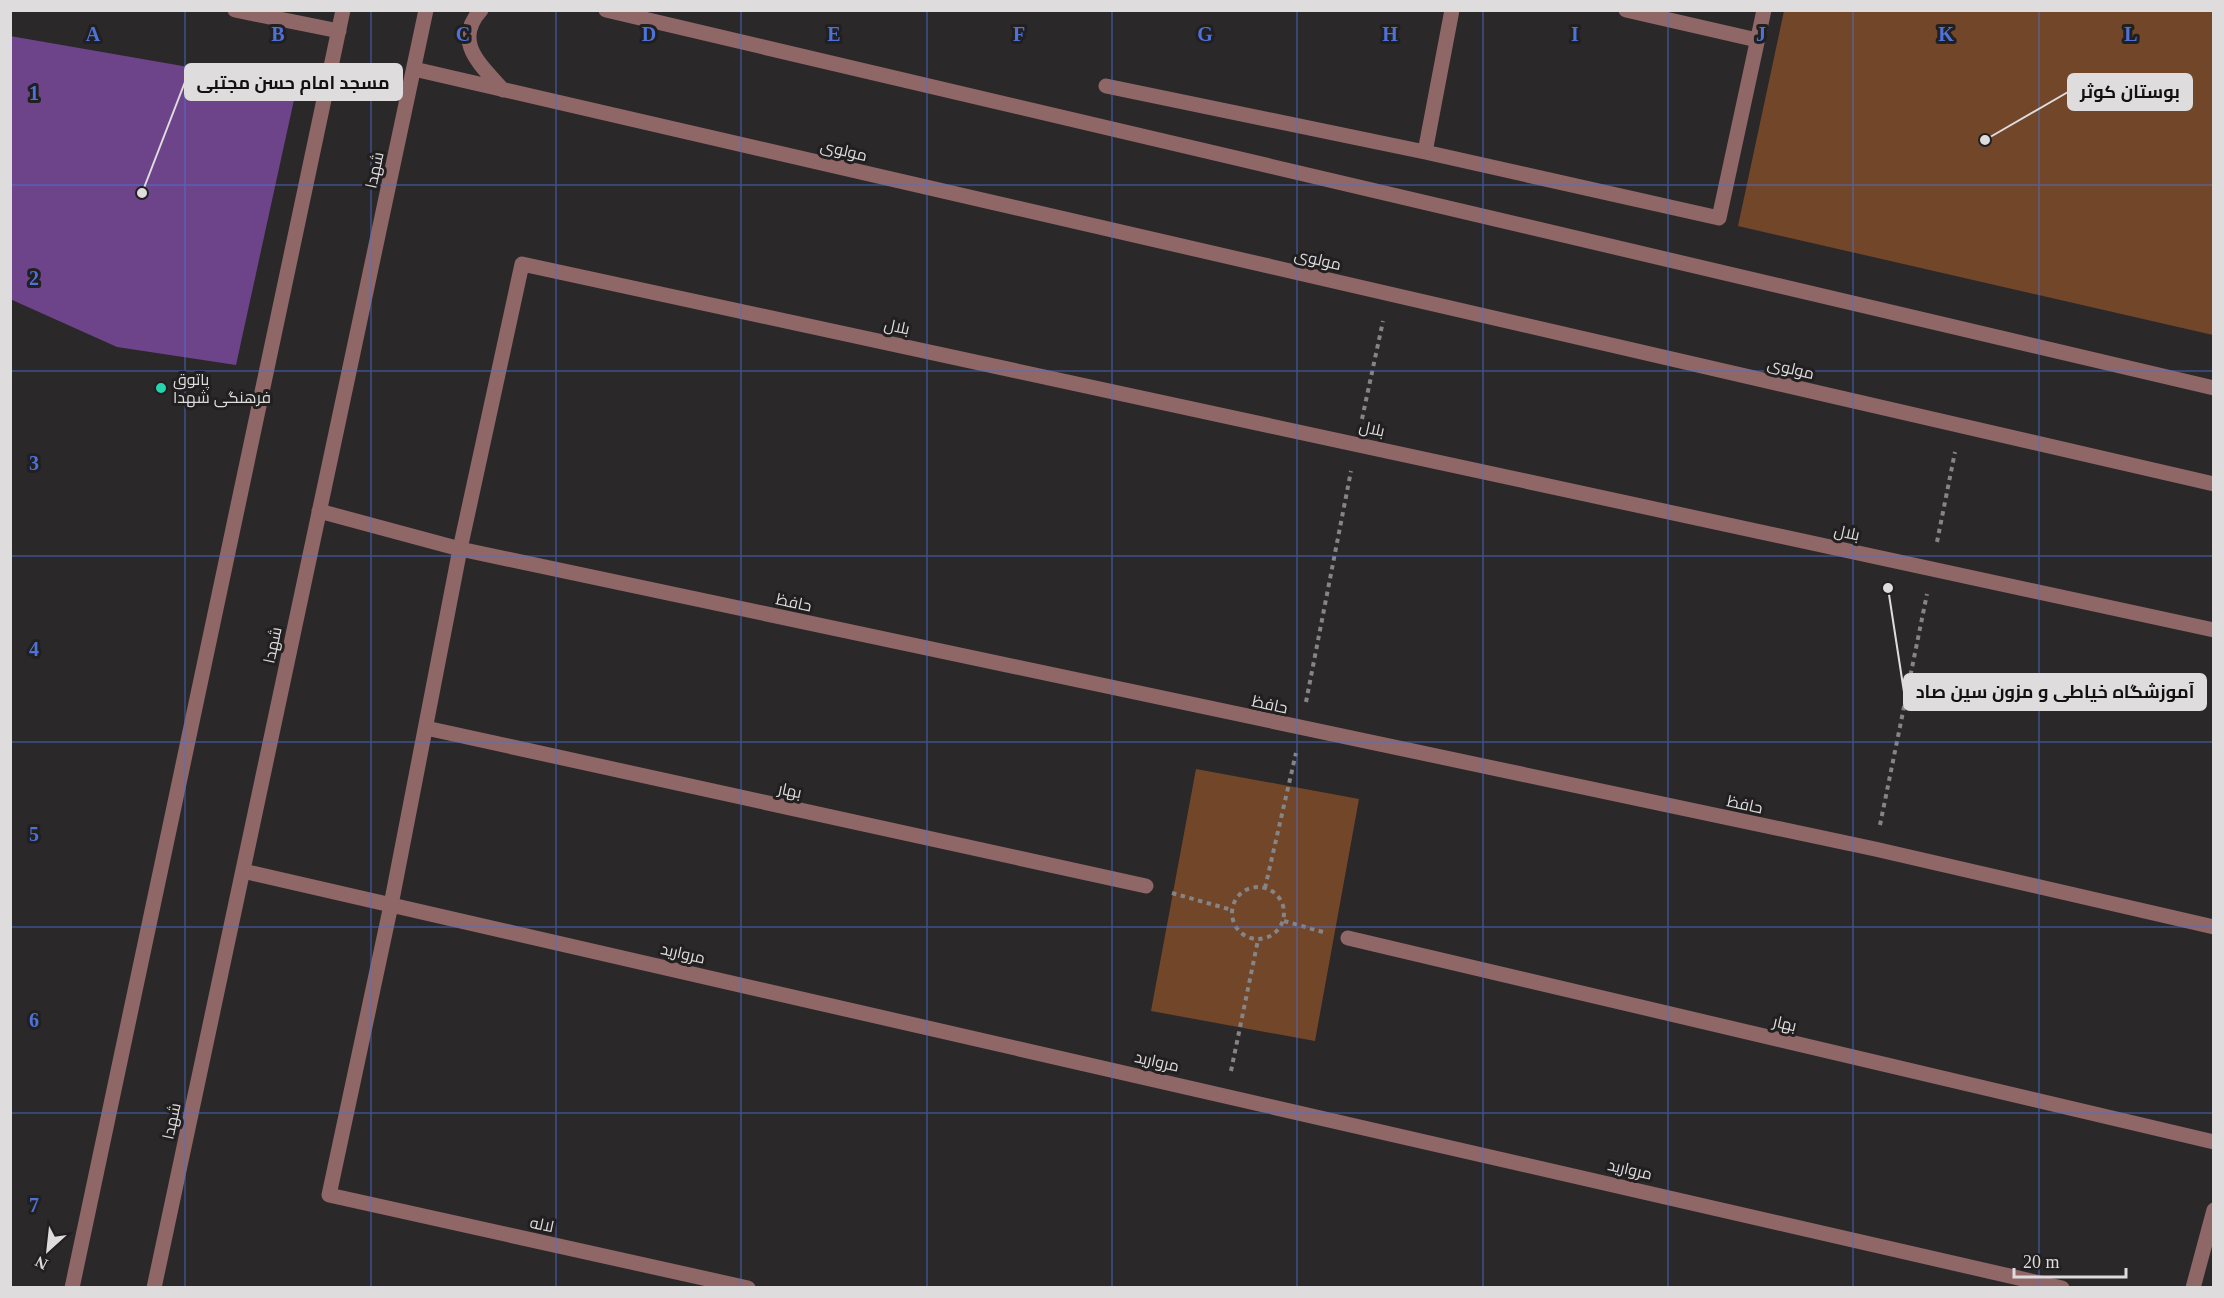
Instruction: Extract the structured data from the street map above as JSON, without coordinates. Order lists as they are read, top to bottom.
{
  "streets": {
    "street": [
      "مولوی",
      "شهدا",
      "بلال",
      "حافظ",
      "بهار",
      "مروارید",
      "لاله"
    ]
  },
  "crossings": [
    ["مولوی", "شهدا"],
    ["شهدا", "حافظ"],
    ["شهدا", "مروارید"],
    ["بلال", "حافظ"],
    ["مروارید", "لاله"]
  ],
  "places": [
    "بوستان کوثر",
    "مسجد امام حسن مجتبی",
    "پاتوق فرهنگی شهدا",
    "آموزشگاه خیاطی و مزون سین صاد"
  ],
  "scale_bar": "20 m",
  "north": "bottom left",
  "grid": {
    "columns": [
      "A",
      "B",
      "C",
      "D",
      "E",
      "F",
      "G",
      "H",
      "I",
      "J",
      "K",
      "L"
    ],
    "rows": [
      "1",
      "2",
      "3",
      "4",
      "5",
      "6",
      "7"
    ]
  }
}
